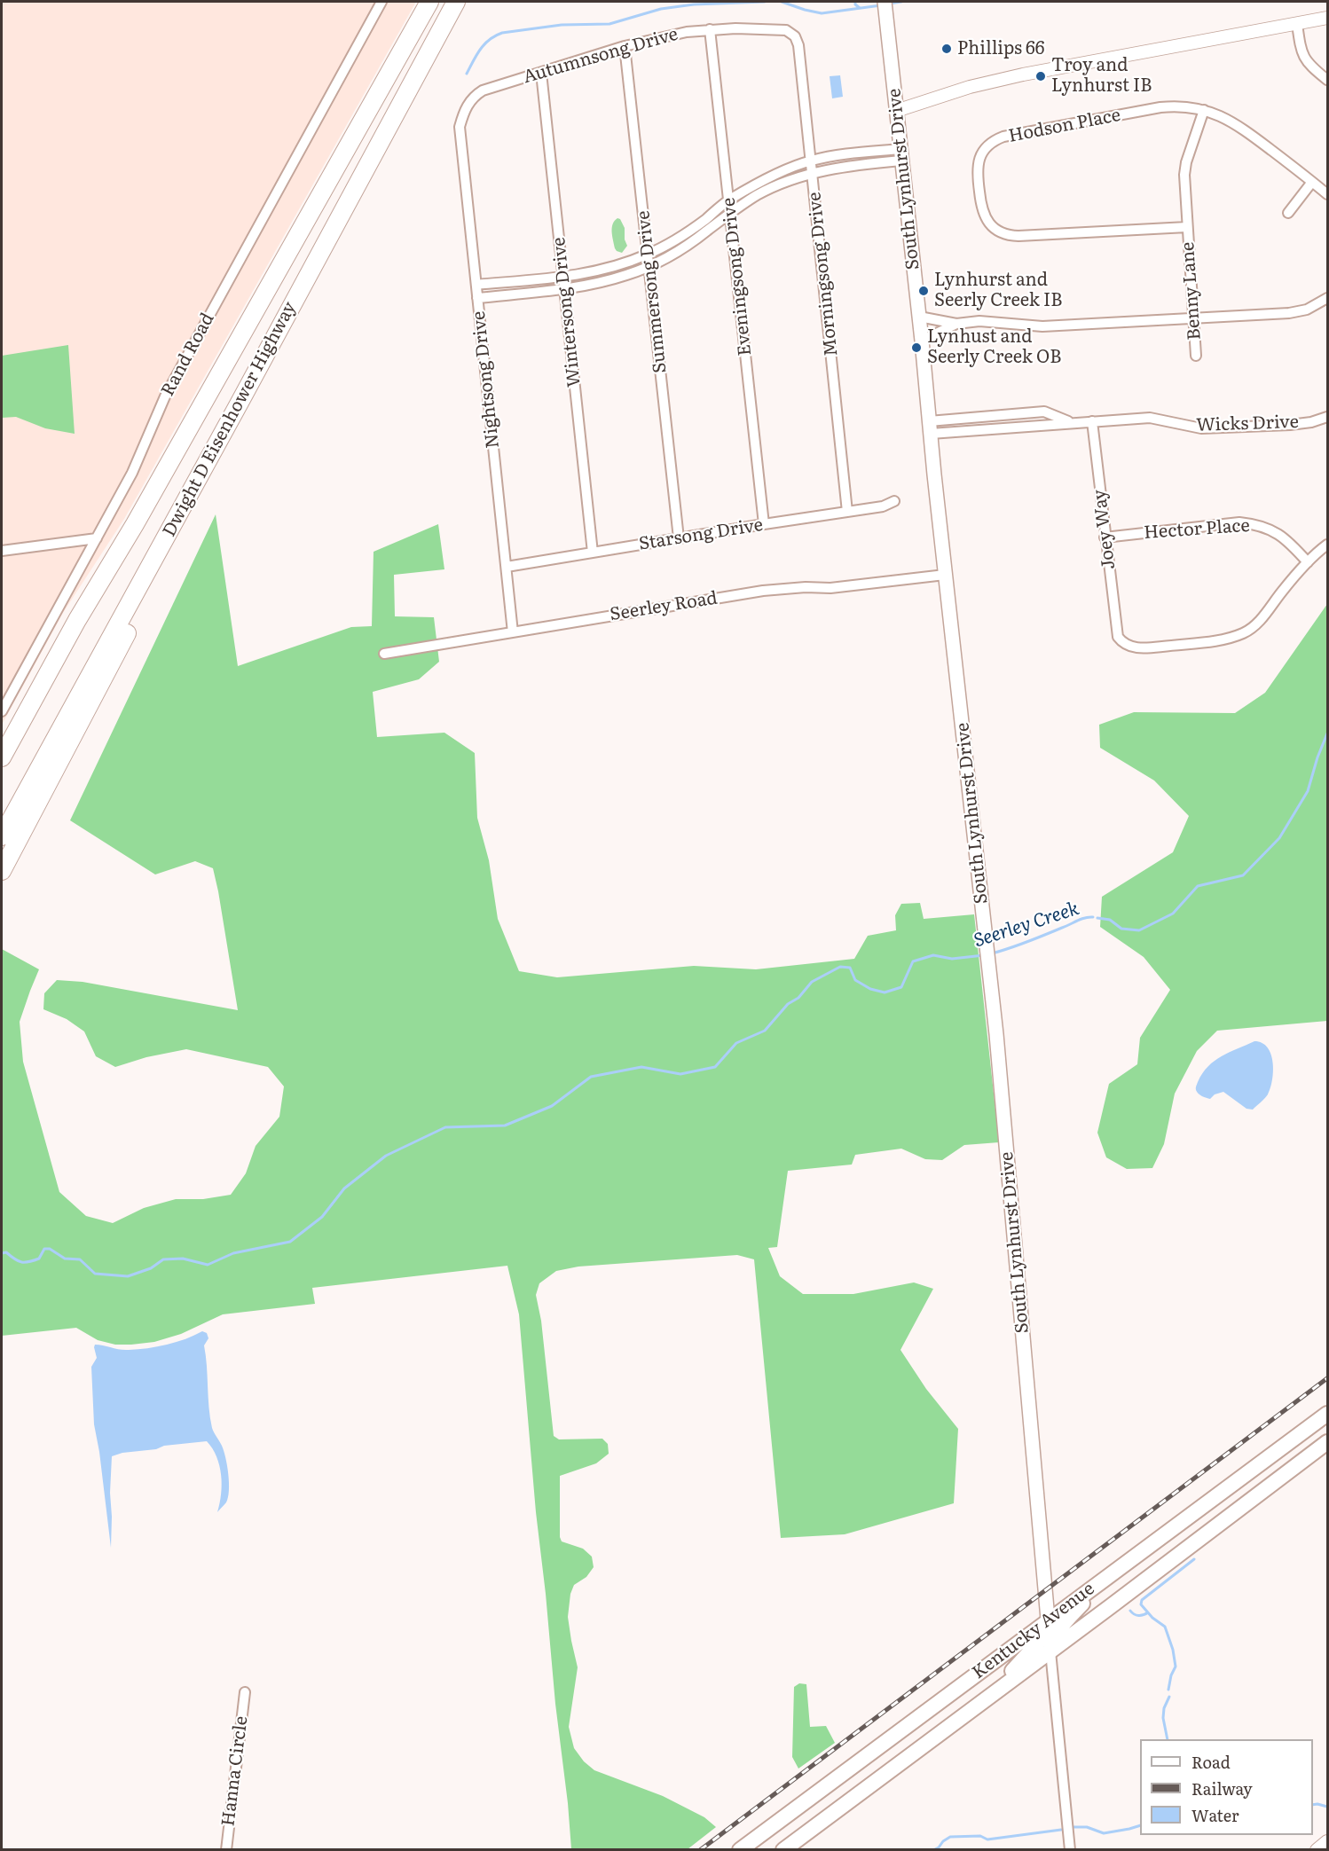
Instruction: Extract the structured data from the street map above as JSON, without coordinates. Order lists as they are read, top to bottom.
{
  "streets": {
    "highway": ["Dwight D Eisenhower Highway"],
    "main road": ["South Lynhurst Drive", "Kentucky Avenue"],
    "street": [
      "Autumnsong Drive",
      "Hodson Place",
      "Morningsong Drive",
      "Eveningsong Drive",
      "Benny Lane",
      "Summersong Drive",
      "Wintersong Drive",
      "Rand Road",
      "Nightsong Drive",
      "Wicks Drive",
      "Joey Way",
      "Hector Place",
      "Starsong Drive",
      "Seerley Road",
      "Hanna Circle"
    ]
  },
  "crossings": [
    ["Autumnsong Drive", "Morningsong Drive"],
    ["Autumnsong Drive", "Eveningsong Drive"],
    ["Autumnsong Drive", "Summersong Drive"],
    ["Autumnsong Drive", "Wintersong Drive"],
    ["Autumnsong Drive", "Nightsong Drive"],
    ["Hodson Place", "Benny Lane"],
    ["South Lynhurst Drive", "Wicks Drive"],
    ["South Lynhurst Drive", "Seerley Road"],
    ["South Lynhurst Drive", "Kentucky Avenue"],
    ["Morningsong Drive", "Starsong Drive"],
    ["Eveningsong Drive", "Starsong Drive"],
    ["Summersong Drive", "Starsong Drive"],
    ["Wintersong Drive", "Starsong Drive"],
    ["Nightsong Drive", "Starsong Drive"],
    ["Nightsong Drive", "Seerley Road"],
    ["Wicks Drive", "Joey Way"],
    ["Joey Way", "Hector Place"]
  ],
  "water": ["Seerley Creek"],
  "places": [
    "Phillips 66",
    "Troy and Lynhurst IB",
    "Lynhurst and Seerly Creek IB",
    "Lynhust and Seerly Creek OB"
  ],
  "legend": ["Road", "Railway", "Water"]
}
